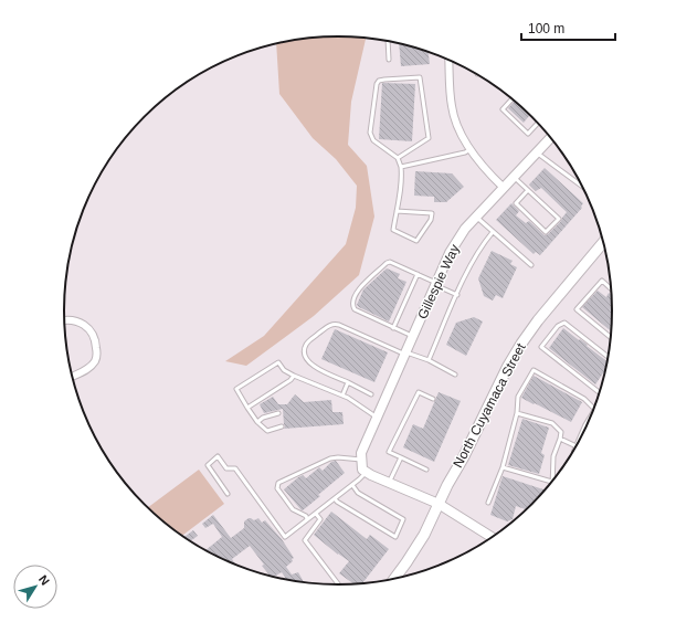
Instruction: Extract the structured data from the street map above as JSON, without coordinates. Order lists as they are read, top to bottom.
{
  "streets": {
    "main road": ["North Cuyamaca Street"],
    "street": ["Gillespie Way"]
  },
  "scale_bar": "100 m",
  "north": "top right"
}
